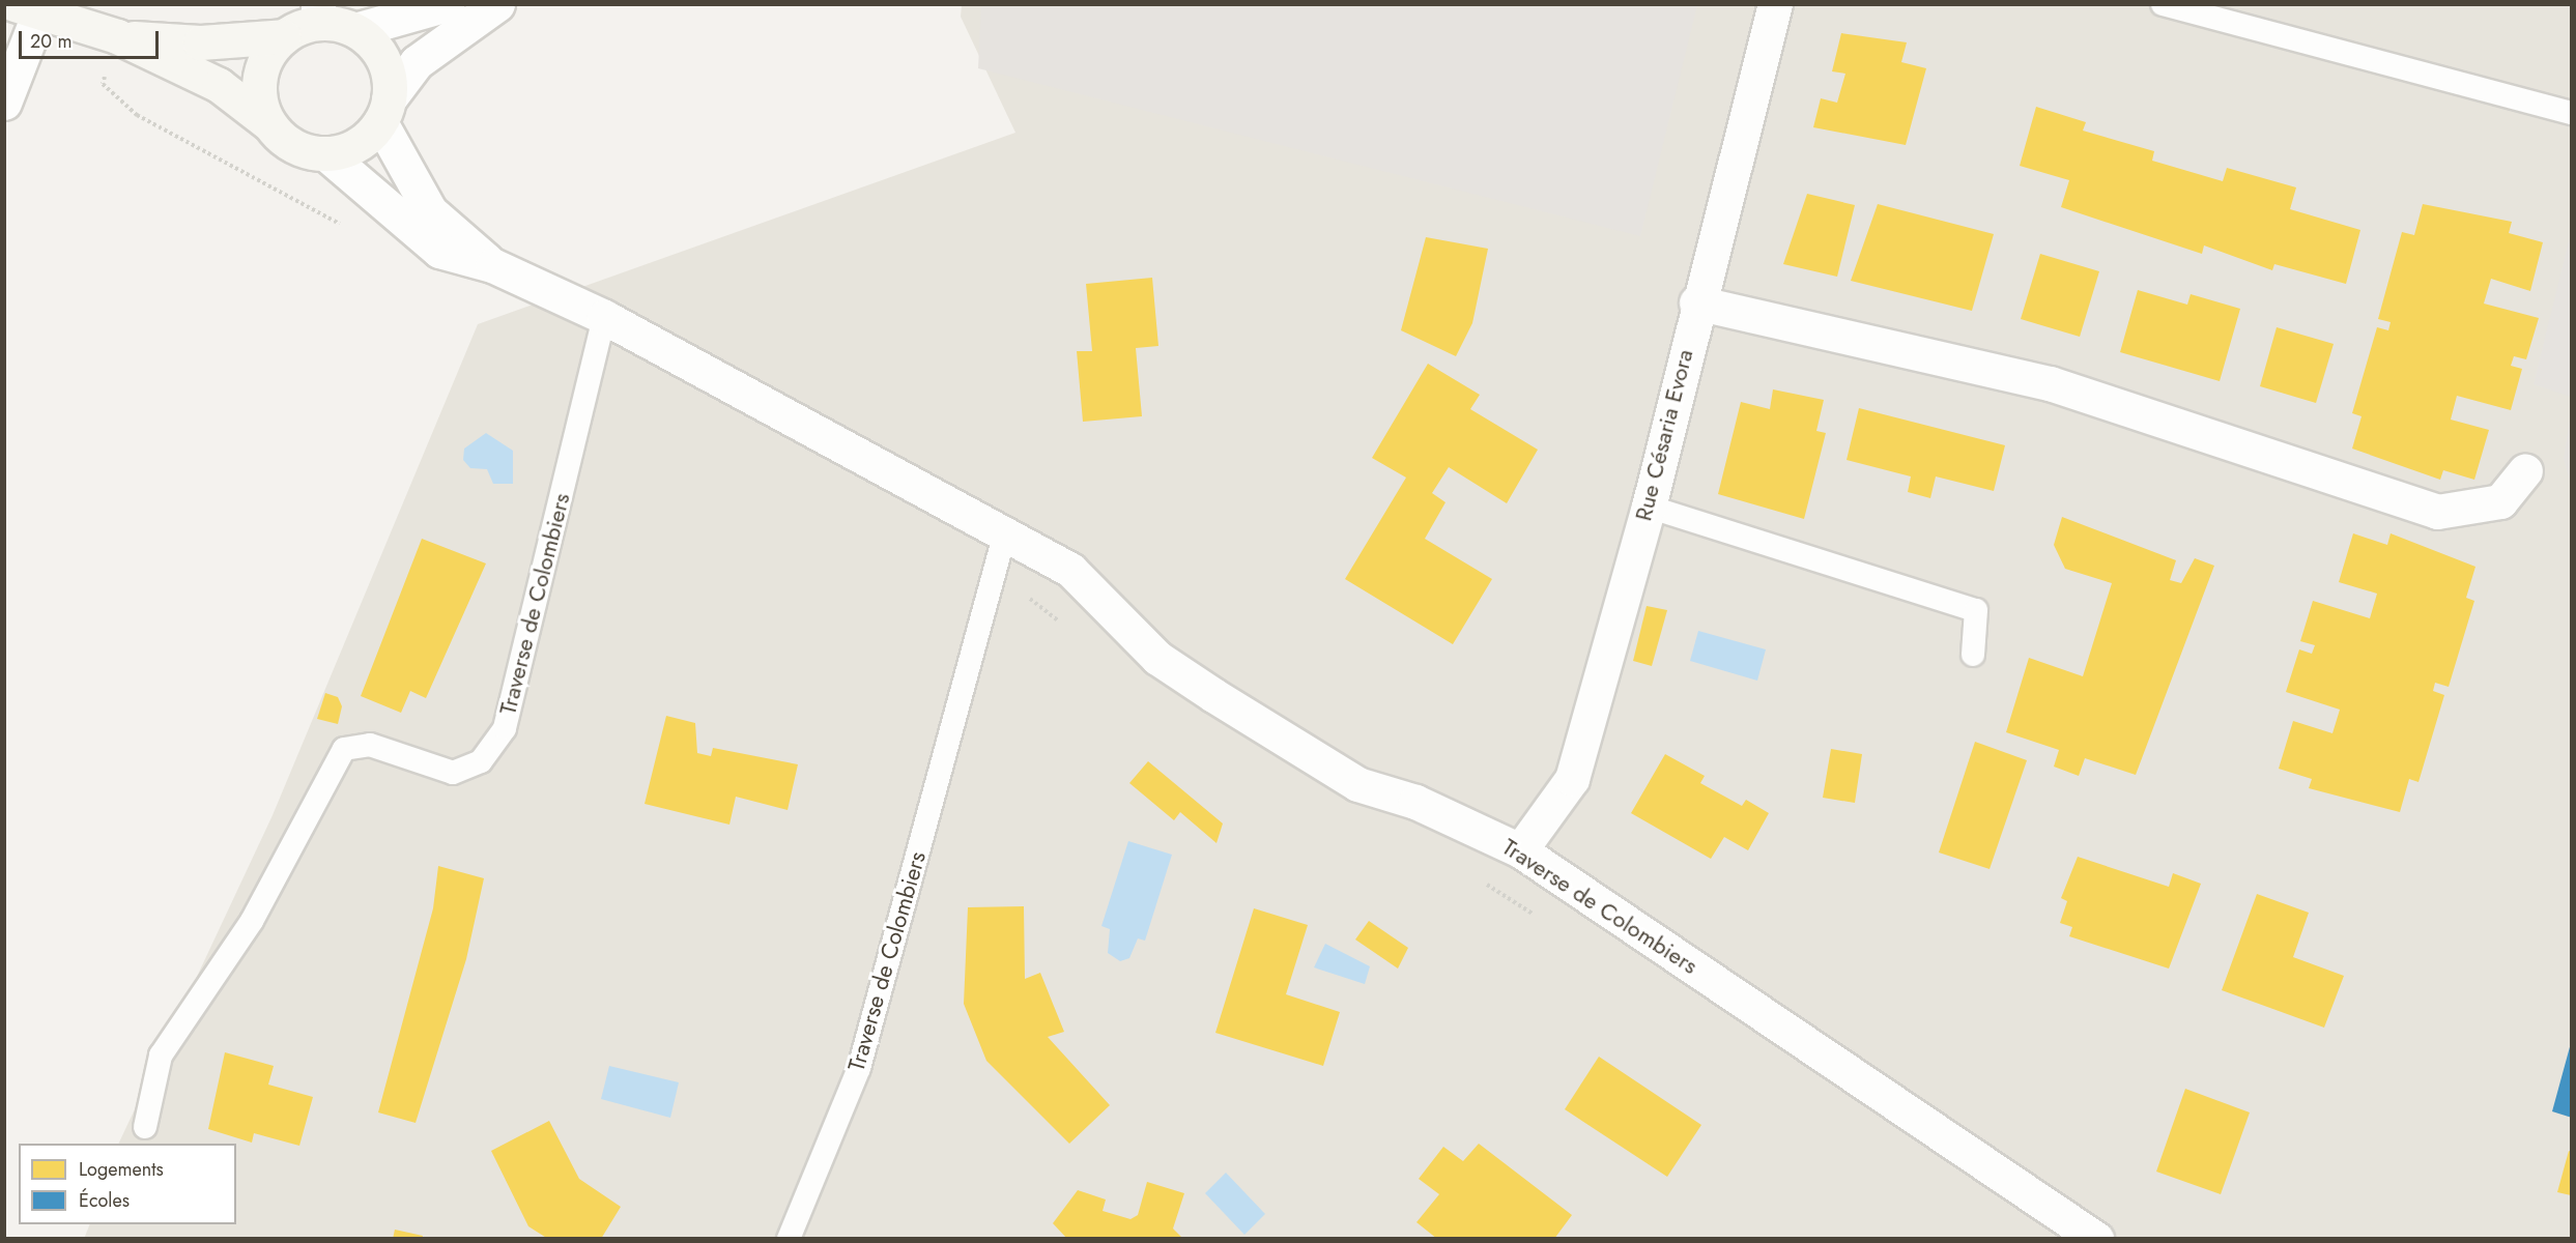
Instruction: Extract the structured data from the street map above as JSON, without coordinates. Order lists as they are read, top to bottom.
{
  "streets": {
    "street": ["Rue Césaria Evora", "Traverse de Colombiers"]
  },
  "crossings": [
    ["Rue Césaria Evora", "Traverse de Colombiers"]
  ],
  "legend": ["Logements", "Écoles"],
  "scale_bar": "20 m"
}
